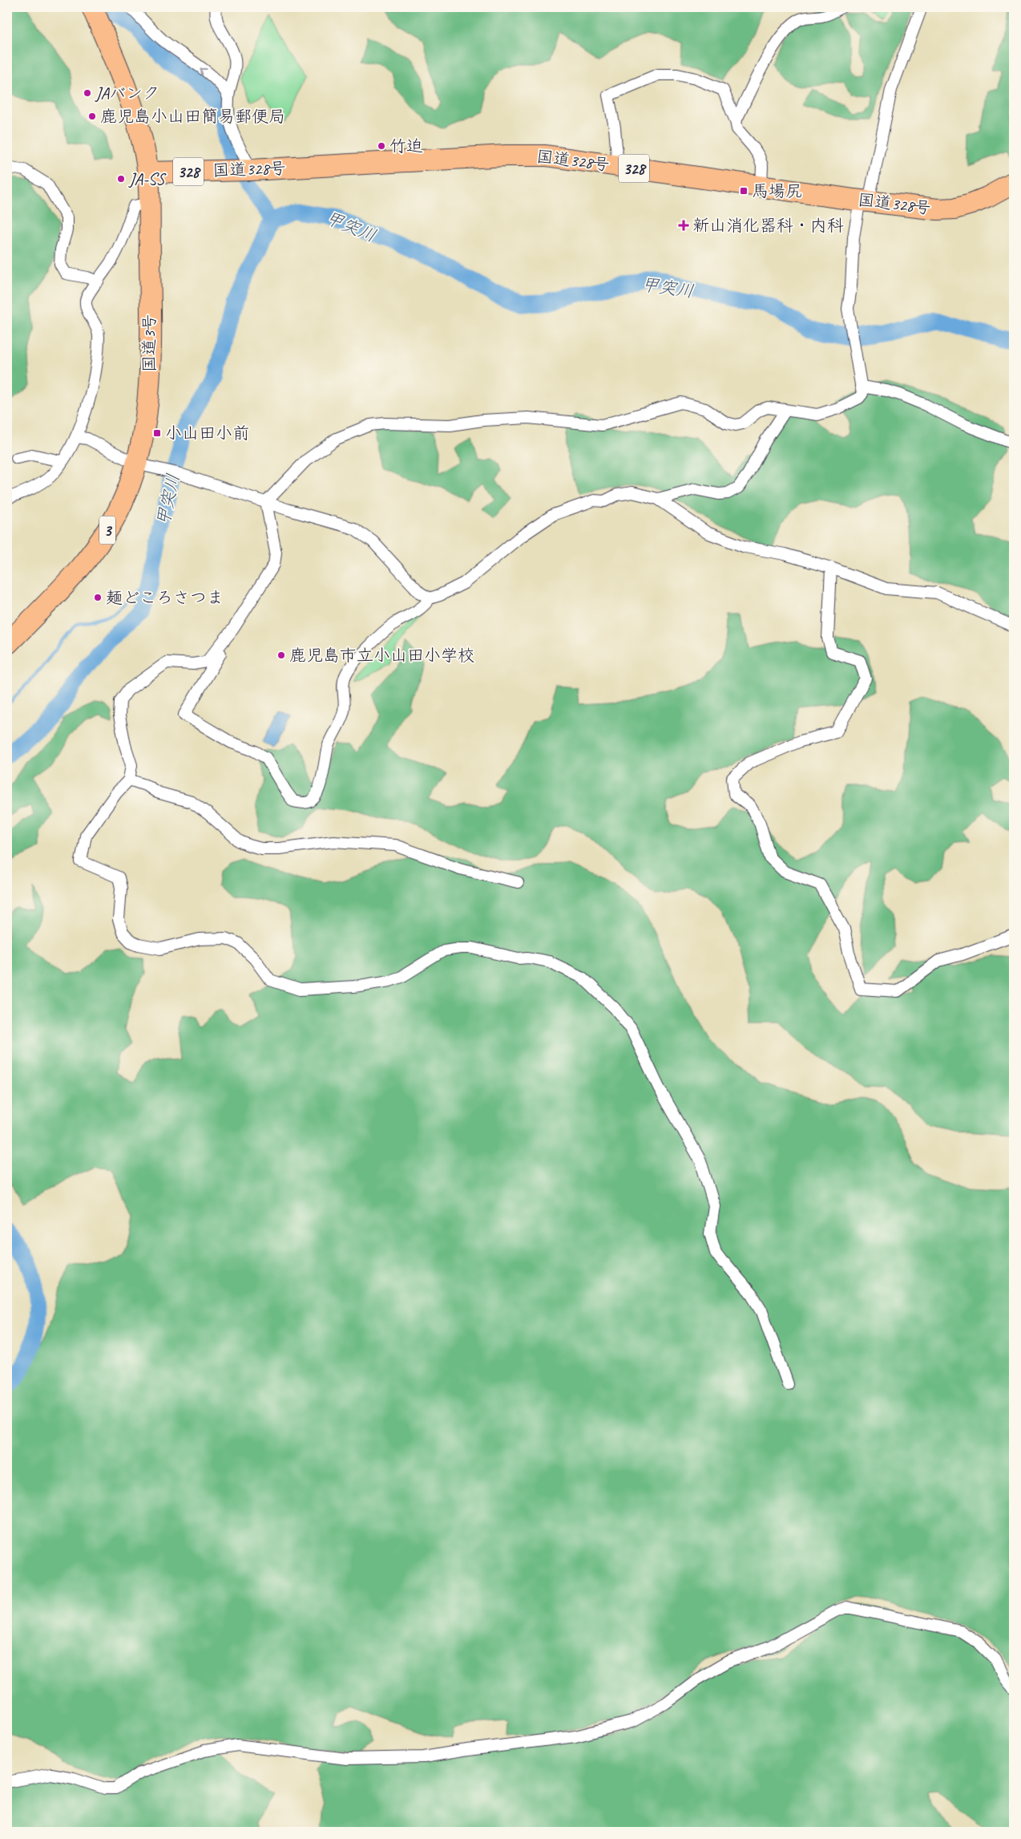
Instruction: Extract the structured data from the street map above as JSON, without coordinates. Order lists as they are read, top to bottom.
{
  "streets": {
    "highway": [
      "国道328号",
      "328",
      "国道3号",
      "3"
    ]
  },
  "crossings": [
    ["国道328号", "国道3号"]
  ],
  "water": ["甲突川"],
  "places": {
    "other": [
      "JAバンク",
      "鹿児島小山田簡易郵便局",
      "竹迫",
      "JA-SS",
      "麺どころさつま",
      "鹿児島市立小山田小学校"
    ],
    "transit": ["馬場尻", "小山田小前"],
    "health": ["新山消化器科・内科"]
  }
}
